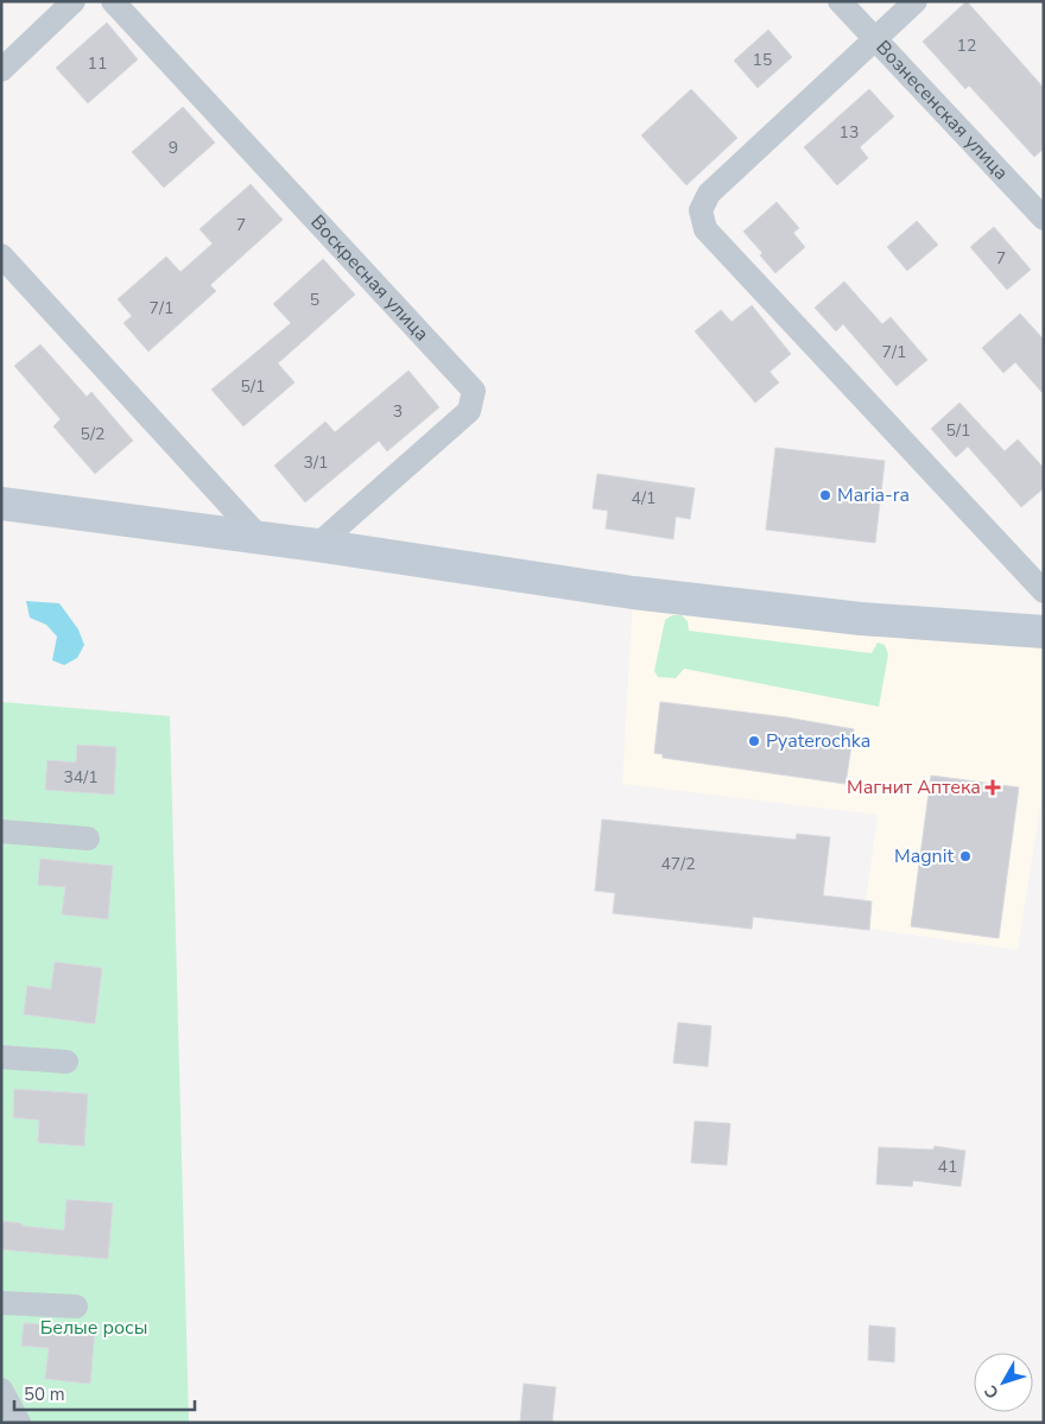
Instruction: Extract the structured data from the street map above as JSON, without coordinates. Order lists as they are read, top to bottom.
{
  "streets": {
    "street": ["Вознесенская улица", "Воскресная улица"]
  },
  "parks": ["Белые росы"],
  "places": {
    "other": ["Maria-ra", "Pyaterochka", "Magnit"],
    "health": ["Магнит Аптека"]
  },
  "house_numbers": [
    "12",
    "15",
    "11",
    "13",
    "9",
    "7",
    "7",
    "5",
    "7/1",
    "7/1",
    "5/1",
    "3",
    "5/1",
    "5/2",
    "3/1",
    "4/1",
    "34/1",
    "47/2",
    "41"
  ],
  "scale_bar": "50 m",
  "north": "bottom left"
}
